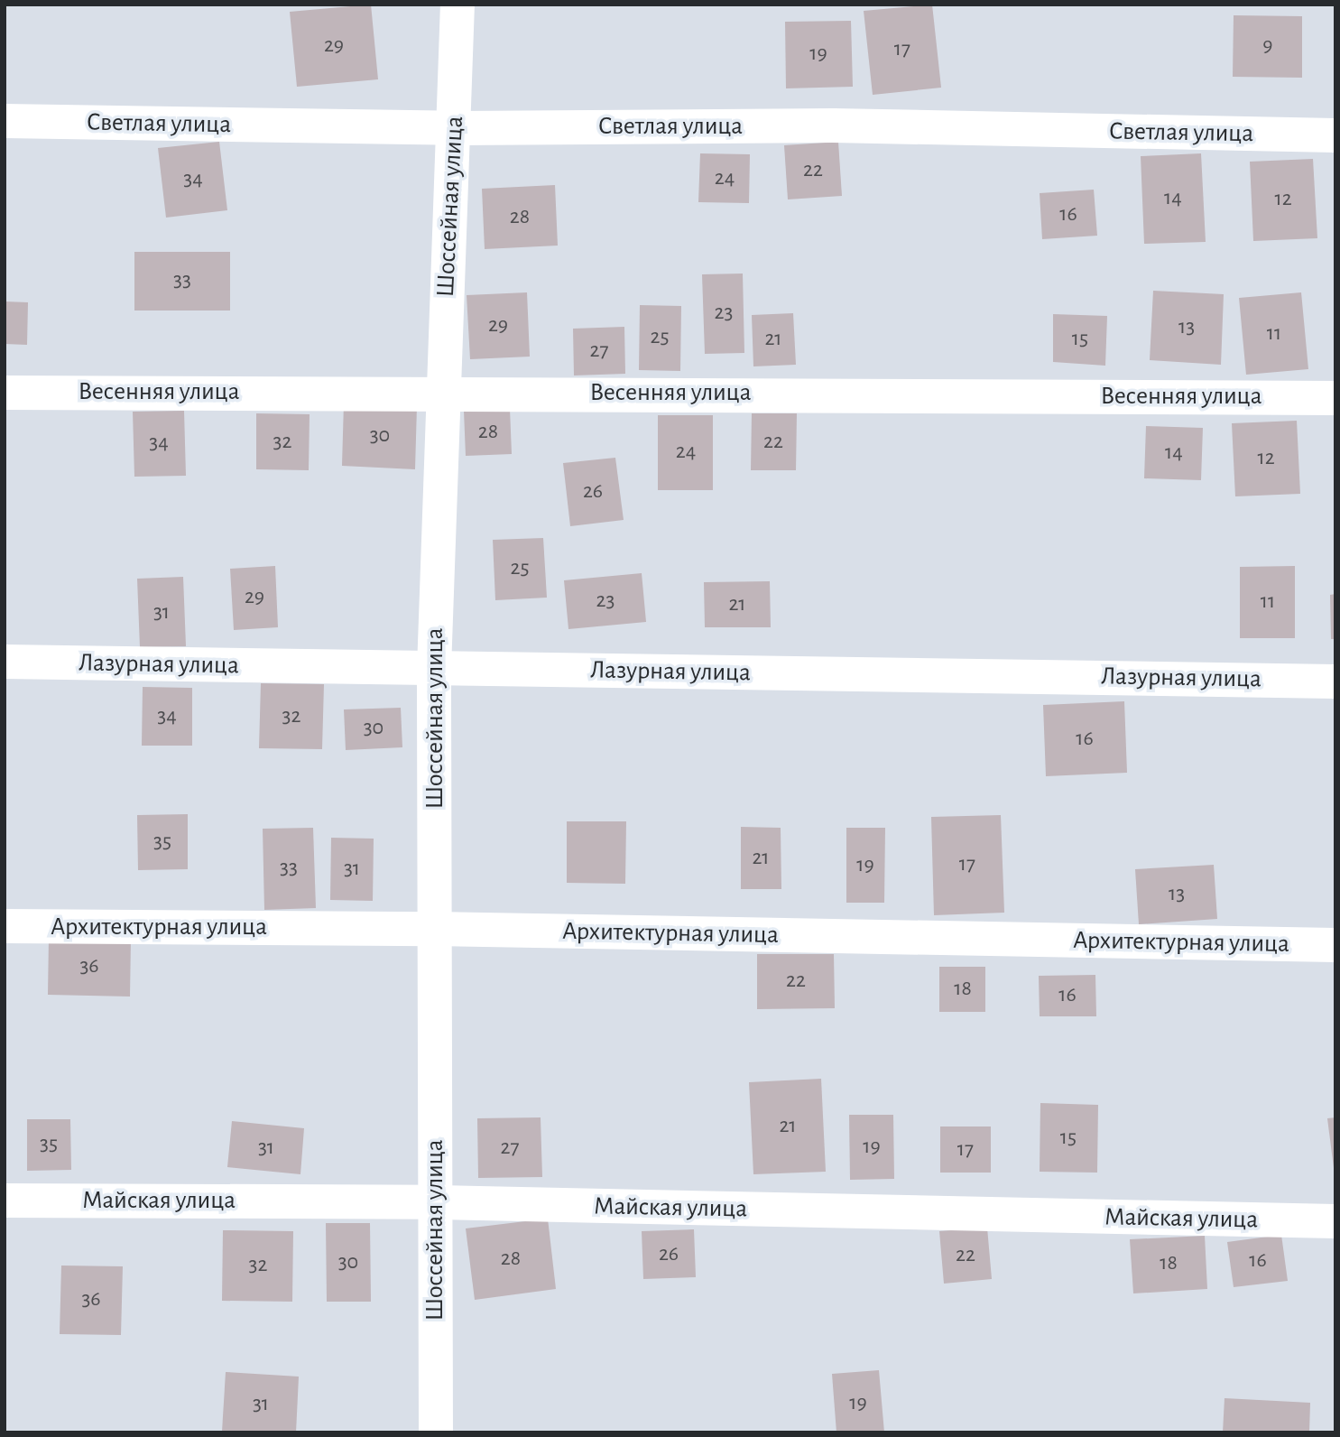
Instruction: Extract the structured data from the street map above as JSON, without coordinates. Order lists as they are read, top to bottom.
{
  "streets": {
    "street": [
      "Светлая улица",
      "Шоссейная улица",
      "Весенняя улица",
      "Лазурная улица",
      "Архитектурная улица",
      "Майская улица"
    ]
  },
  "crossings": [
    ["Светлая улица", "Шоссейная улица"],
    ["Шоссейная улица", "Весенняя улица"],
    ["Шоссейная улица", "Лазурная улица"],
    ["Шоссейная улица", "Архитектурная улица"],
    ["Шоссейная улица", "Майская улица"]
  ],
  "house_numbers": [
    "29",
    "9",
    "17",
    "19",
    "22",
    "24",
    "34",
    "14",
    "12",
    "16",
    "28",
    "33",
    "23",
    "29",
    "13",
    "11",
    "25",
    "21",
    "15",
    "27",
    "28",
    "30",
    "32",
    "22",
    "34",
    "24",
    "14",
    "12",
    "26",
    "25",
    "29",
    "23",
    "11",
    "21",
    "31",
    "34",
    "32",
    "30",
    "16",
    "35",
    "21",
    "17",
    "19",
    "33",
    "31",
    "13",
    "36",
    "22",
    "18",
    "16",
    "21",
    "15",
    "35",
    "19",
    "31",
    "27",
    "17",
    "26",
    "22",
    "28",
    "16",
    "30",
    "18",
    "32",
    "36",
    "19",
    "31"
  ]
}
